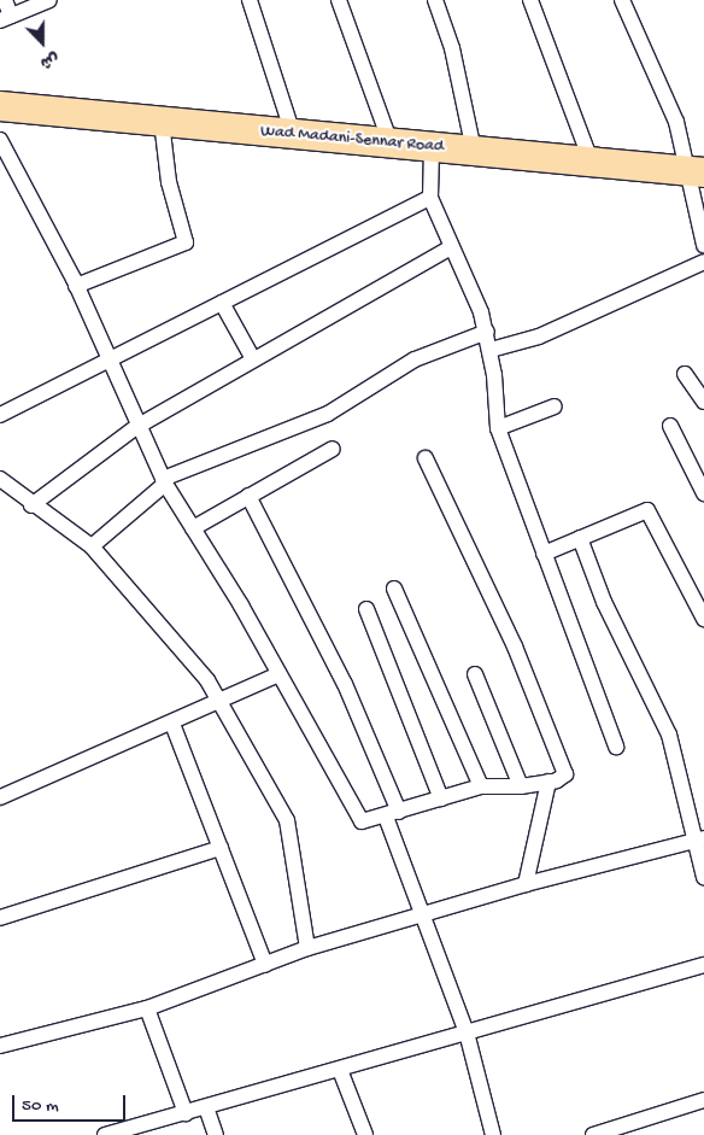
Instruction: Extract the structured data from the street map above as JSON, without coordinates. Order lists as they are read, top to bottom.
{
  "streets": {
    "highway": ["Wad Madani-Sennar Road"]
  },
  "scale_bar": "50 m",
  "north": "bottom"
}
